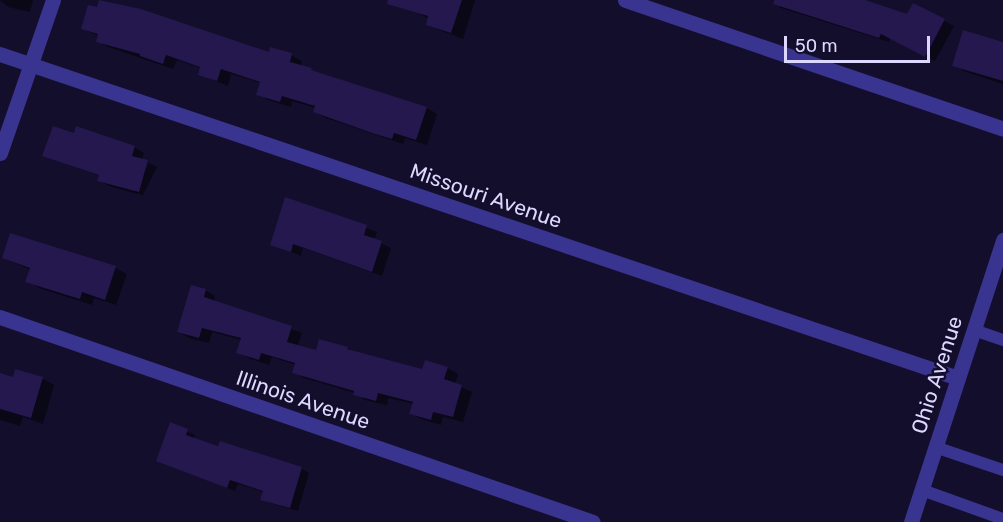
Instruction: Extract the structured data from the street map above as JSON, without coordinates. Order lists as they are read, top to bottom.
{
  "streets": {
    "street": ["Missouri Avenue", "Ohio Avenue", "Illinois Avenue"]
  },
  "crossings": [
    ["Missouri Avenue", "Ohio Avenue"]
  ],
  "scale_bar": "50 m"
}
